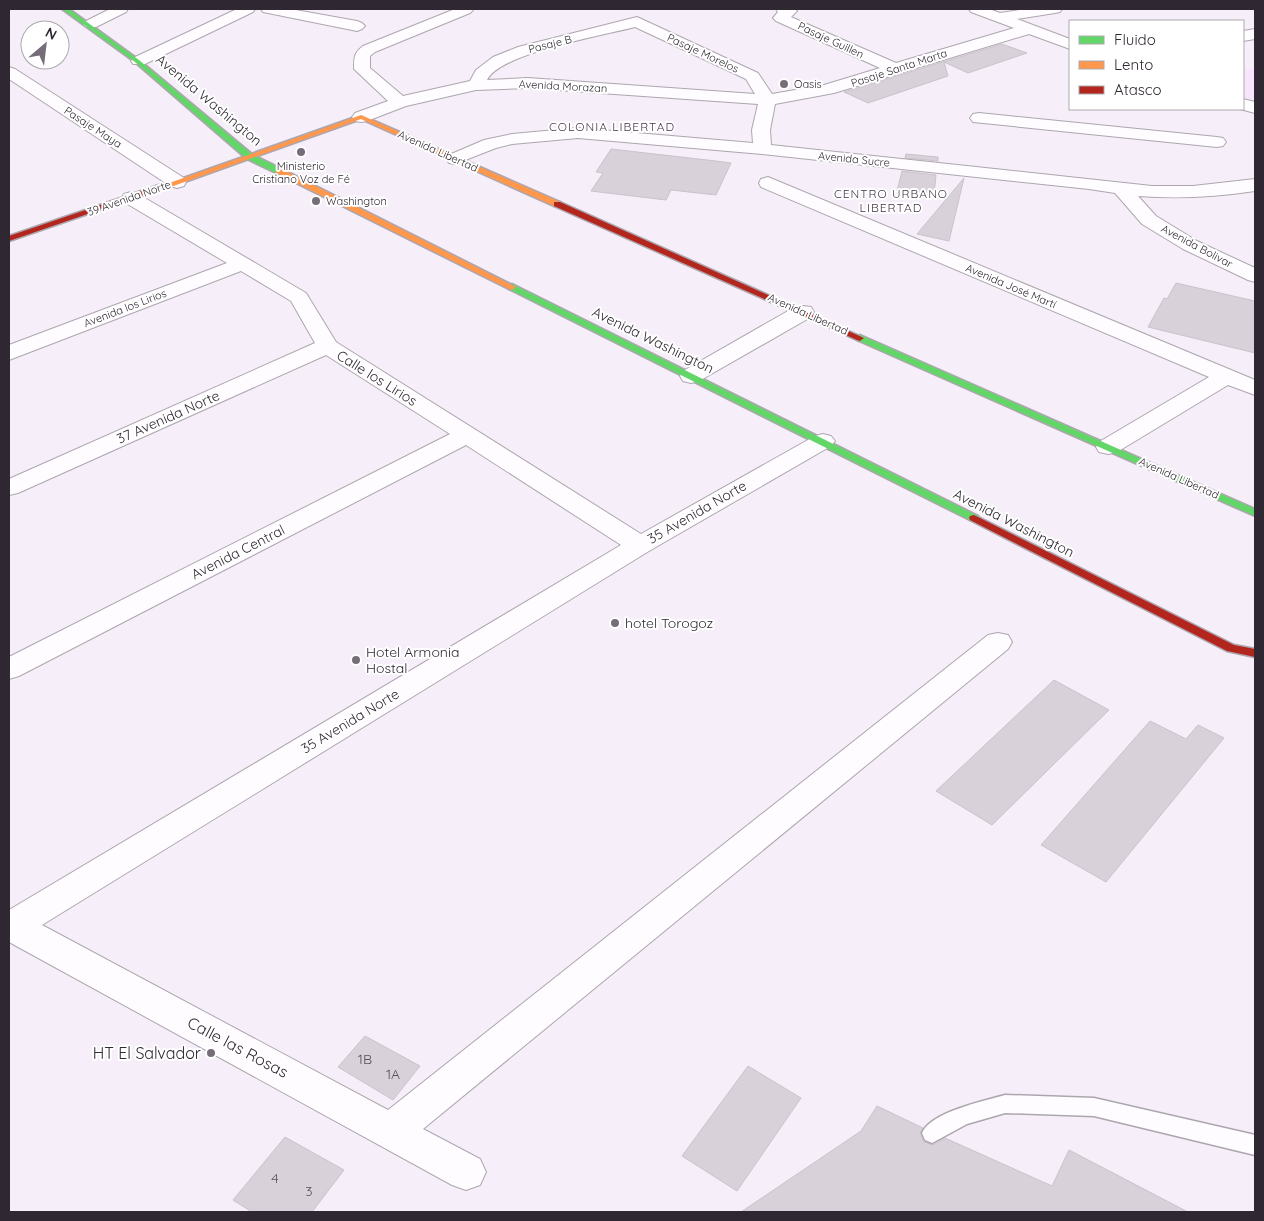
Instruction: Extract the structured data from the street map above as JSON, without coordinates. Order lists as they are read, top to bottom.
{
  "streets": {
    "main road": [
      "Avenida Morazan",
      "Avenida Washington",
      "Avenida Libertad",
      "39 Avenida Norte"
    ],
    "street": [
      "Pasaje Guillen",
      "Pasaje B",
      "Pasaje Morelos",
      "Pasaje Santa Marta",
      "Pasaje Maya",
      "Avenida Sucre",
      "Avenida Bolivar",
      "Avenida José Martí",
      "Avenida los Lirios",
      "Calle los Lirios",
      "37 Avenida Norte",
      "35 Avenida Norte",
      "Avenida Central",
      "Calle las Rosas"
    ]
  },
  "crossings": [
    ["Pasaje Guillen", "Pasaje Santa Marta"],
    ["Pasaje B", "Pasaje Morelos"],
    ["Pasaje B", "Avenida Morazan"],
    ["Pasaje Morelos", "Pasaje Santa Marta"],
    ["Pasaje Morelos", "Avenida Morazan"],
    ["Pasaje Santa Marta", "Avenida Morazan"],
    ["Avenida Morazan", "Avenida Washington"],
    ["Avenida Morazan", "Avenida Libertad"],
    ["Avenida Morazan", "39 Avenida Norte"],
    ["Avenida Washington", "39 Avenida Norte"],
    ["Avenida Washington", "35 Avenida Norte"],
    ["Pasaje Maya", "39 Avenida Norte"],
    ["Avenida Libertad", "Avenida Sucre"],
    ["Avenida Sucre", "Avenida Bolivar"],
    ["39 Avenida Norte", "Calle los Lirios"],
    ["Avenida los Lirios", "Calle los Lirios"],
    ["Calle los Lirios", "37 Avenida Norte"],
    ["Calle los Lirios", "35 Avenida Norte"],
    ["Calle los Lirios", "Avenida Central"],
    ["35 Avenida Norte", "Calle las Rosas"]
  ],
  "districts": ["COLONIA LIBERTAD", "CENTRO URBANO LIBERTAD"],
  "places": [
    "Oasis",
    "Ministerio Cristiano Voz de Fé",
    "Washington",
    "hotel Torogoz",
    "Hotel Armonia Hostal",
    "HT El Salvador"
  ],
  "house_numbers": [
    "1B",
    "1A",
    "4",
    "3"
  ],
  "legend": ["Fluido", "Lento", "Atasco"],
  "north": "top right"
}
